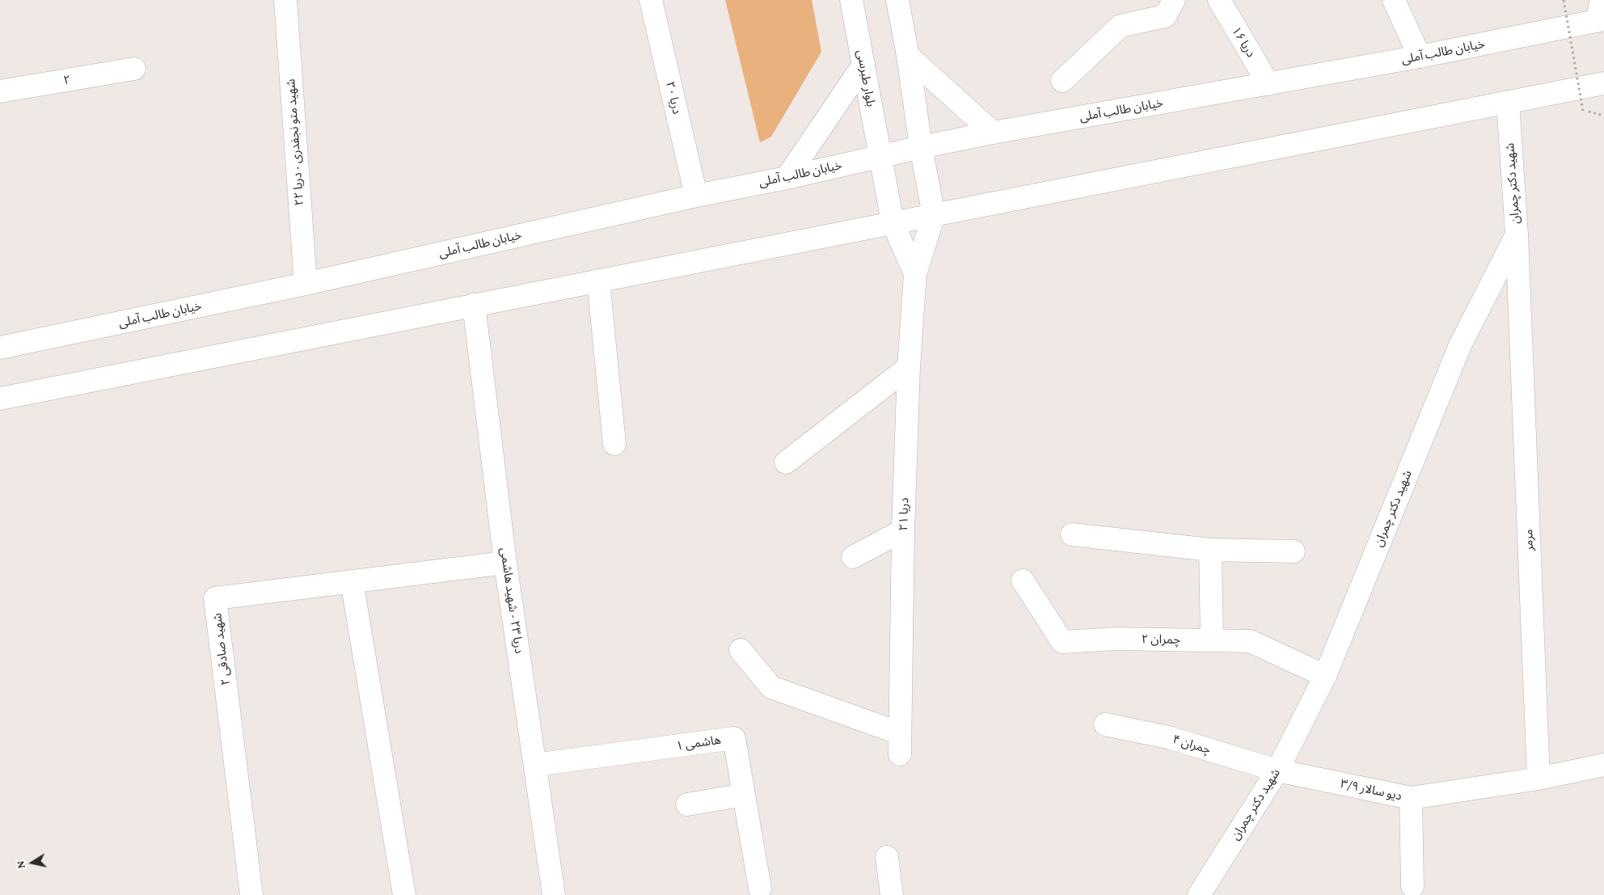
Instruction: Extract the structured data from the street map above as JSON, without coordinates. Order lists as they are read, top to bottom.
{
  "streets": {
    "street": [
      "دریا ۱۶",
      "خیابان طالب آملی",
      "بلوار طبرسی",
      "۲",
      "دریا ۲۰",
      "شهید متو نجفدری - دریا ۲۲",
      "شهید دکتر چمران",
      "دریا ۲۱",
      "مرمر",
      "دریا ۲۳ - شهید هاشمی",
      "چمران ۲",
      "شهید صادقی ۲",
      "هاشمی ۱",
      "چمران ۴",
      "دیو سالار ۳/۹"
    ]
  },
  "crossings": [
    ["دریا ۱۶", "خیابان طالب آملی"],
    ["خیابان طالب آملی", "بلوار طبرسی"],
    ["خیابان طالب آملی", "دریا ۲۰"],
    ["خیابان طالب آملی", "شهید متو نجفدری - دریا ۲۲"],
    ["بلوار طبرسی", "دریا ۲۱"],
    ["شهید دکتر چمران", "مرمر"],
    ["شهید دکتر چمران", "چمران ۲"],
    ["شهید دکتر چمران", "چمران ۴"],
    ["شهید دکتر چمران", "دیو سالار ۳/۹"],
    ["مرمر", "دیو سالار ۳/۹"],
    ["دریا ۲۳ - شهید هاشمی", "شهید صادقی ۲"],
    ["دریا ۲۳ - شهید هاشمی", "هاشمی ۱"],
    ["چمران ۴", "دیو سالار ۳/۹"]
  ],
  "north": "left"
}
